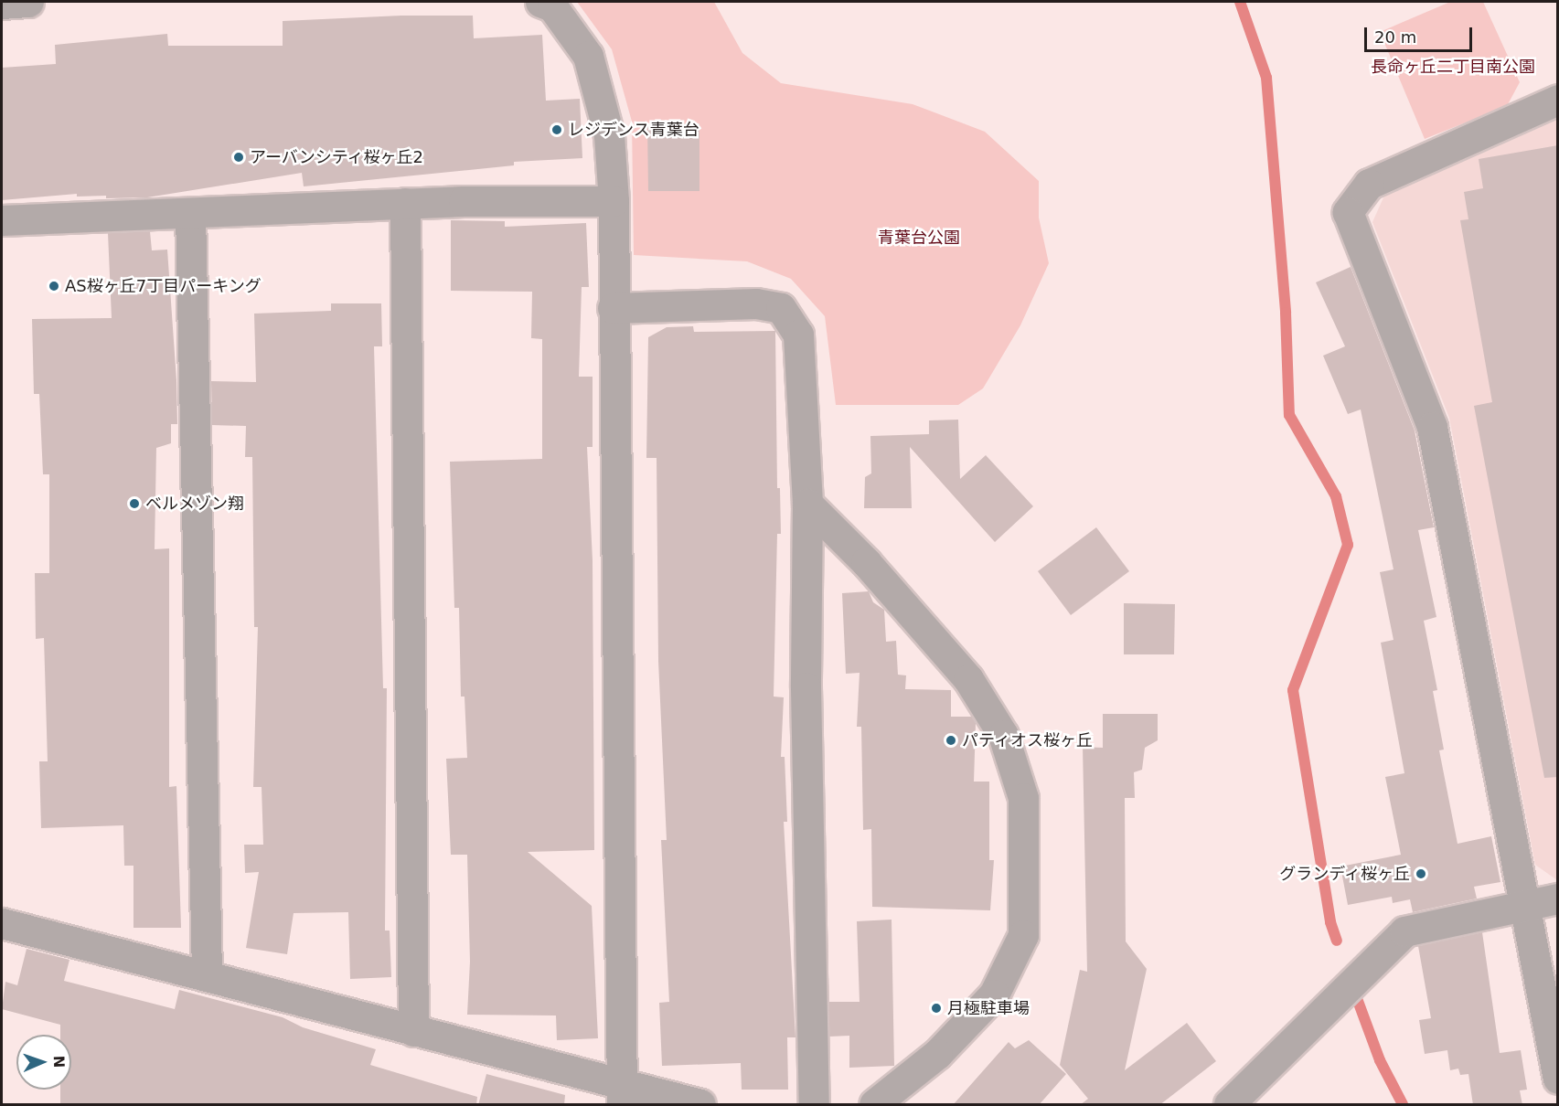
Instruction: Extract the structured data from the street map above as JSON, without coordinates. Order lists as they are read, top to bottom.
{
  "parks": ["長命ヶ丘二丁目南公園", "青葉台公園"],
  "places": [
    "レジデンス青葉台",
    "アーバンシティ桜ヶ丘2",
    "AS桜ヶ丘7丁目パーキング",
    "ベルメゾン翔",
    "パティオス桜ヶ丘",
    "グランディ桜ヶ丘",
    "月極駐車場"
  ],
  "scale_bar": "20 m",
  "north": "right"
}
